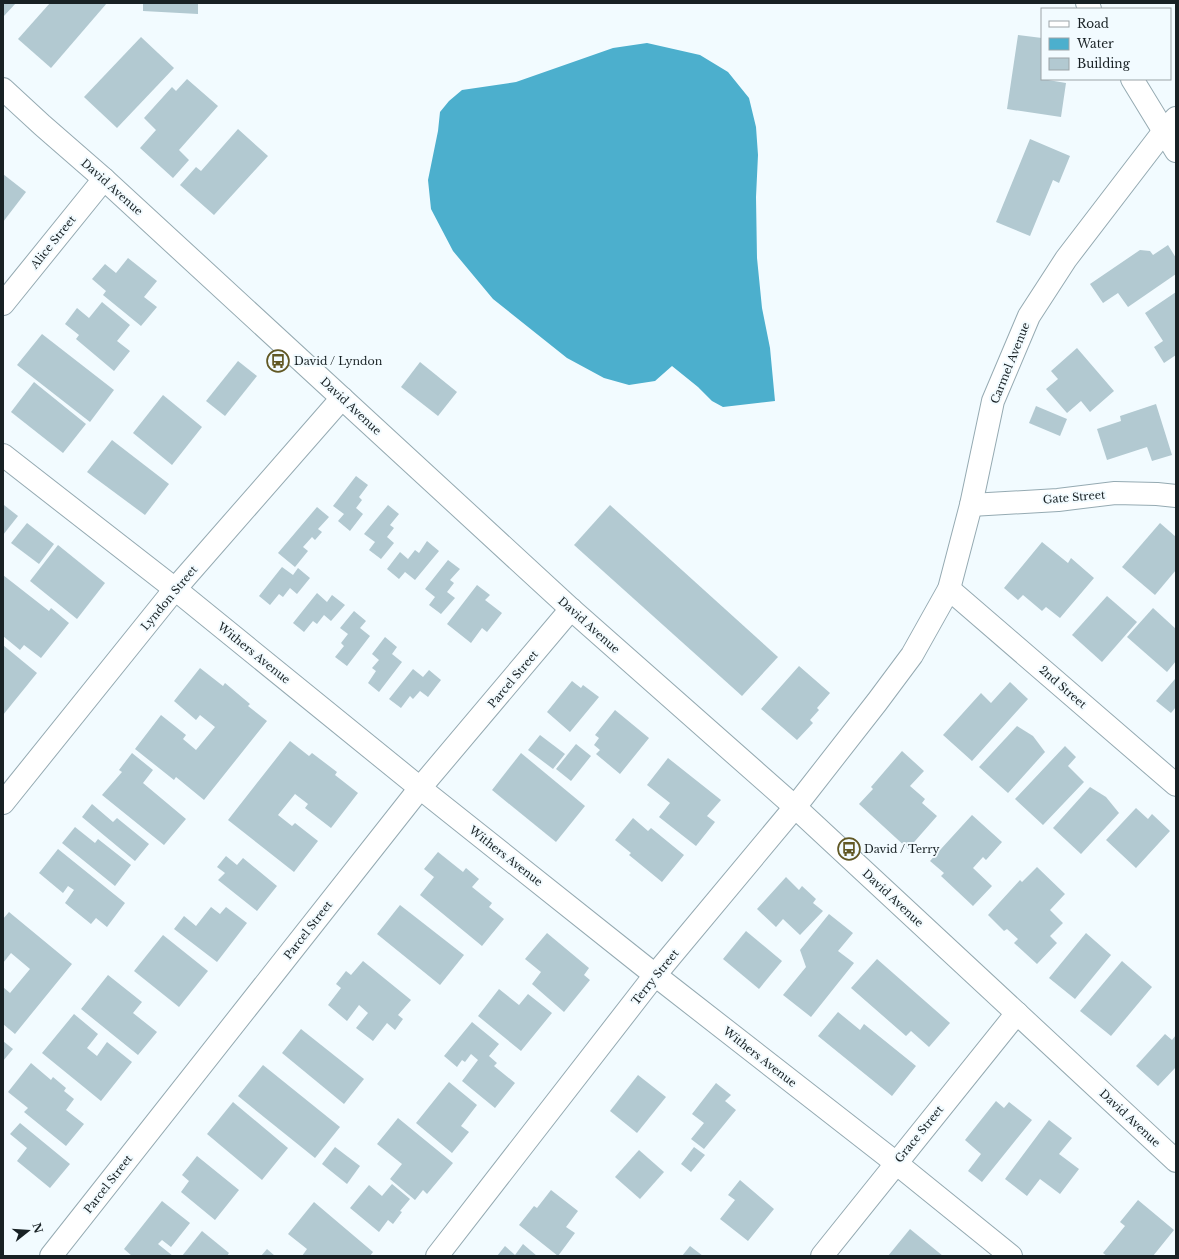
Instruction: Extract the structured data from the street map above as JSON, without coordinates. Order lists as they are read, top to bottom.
{
  "streets": {
    "street": [
      "David Avenue",
      "Alice Street",
      "Carmel Avenue",
      "Gate Street",
      "Lyndon Street",
      "Withers Avenue",
      "Parcel Street",
      "2nd Street",
      "Terry Street",
      "Grace Street"
    ]
  },
  "crossings": [
    ["David Avenue", "Alice Street"],
    ["David Avenue", "Lyndon Street"],
    ["David Avenue", "Parcel Street"],
    ["David Avenue", "Terry Street"],
    ["David Avenue", "Grace Street"],
    ["Carmel Avenue", "Gate Street"],
    ["Carmel Avenue", "2nd Street"],
    ["Carmel Avenue", "Terry Street"],
    ["Lyndon Street", "Withers Avenue"],
    ["Withers Avenue", "Parcel Street"],
    ["Withers Avenue", "Terry Street"],
    ["Withers Avenue", "Grace Street"]
  ],
  "places": {
    "bus stop": ["David / Lyndon", "David / Terry"]
  },
  "legend": ["Road", "Water", "Building"],
  "north": "right"
}
